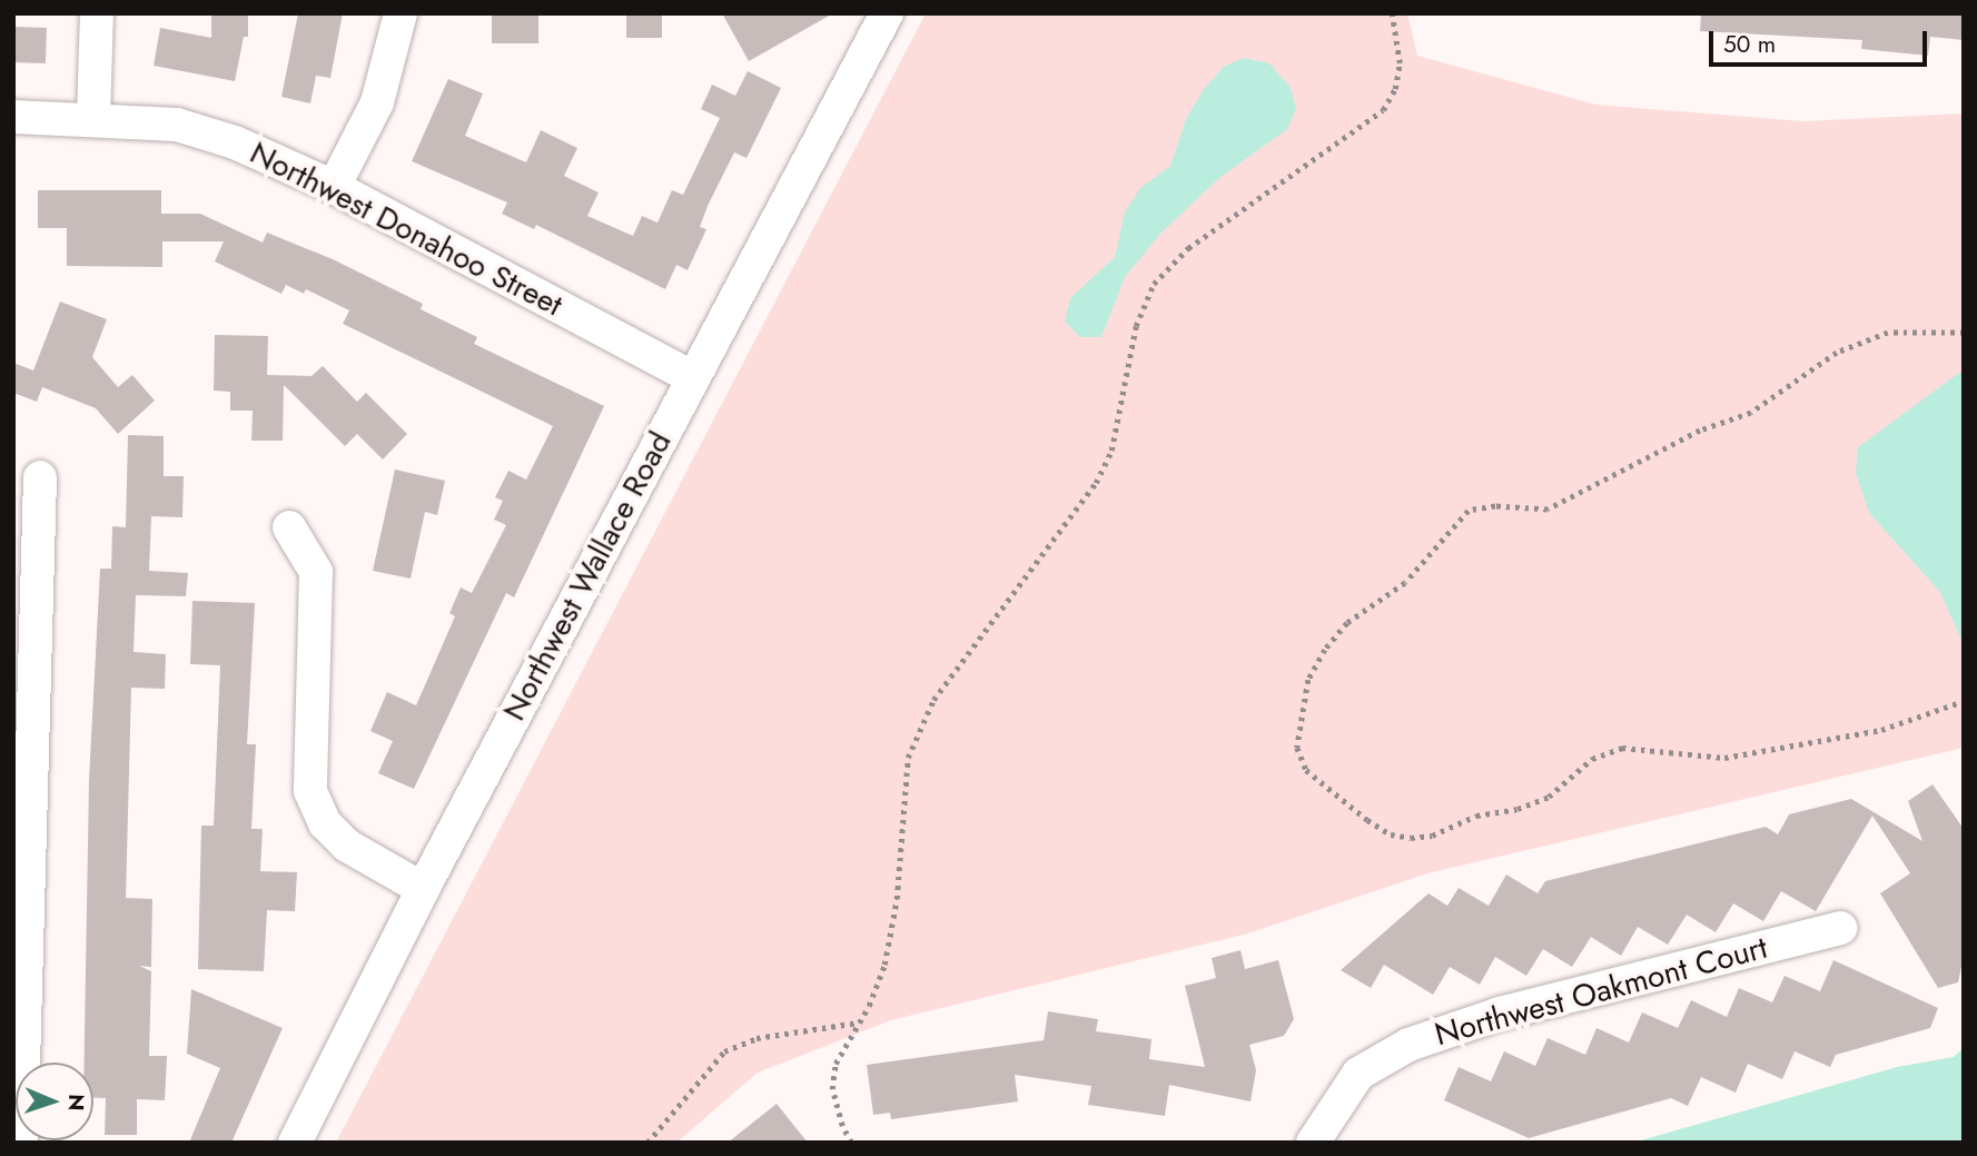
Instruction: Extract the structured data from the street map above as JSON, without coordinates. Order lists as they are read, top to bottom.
{
  "streets": {
    "street": ["Northwest Donahoo Street", "Northwest Wallace Road", "Northwest Oakmont Court"]
  },
  "crossings": [
    ["Northwest Donahoo Street", "Northwest Wallace Road"]
  ],
  "scale_bar": "50 m",
  "north": "right"
}
